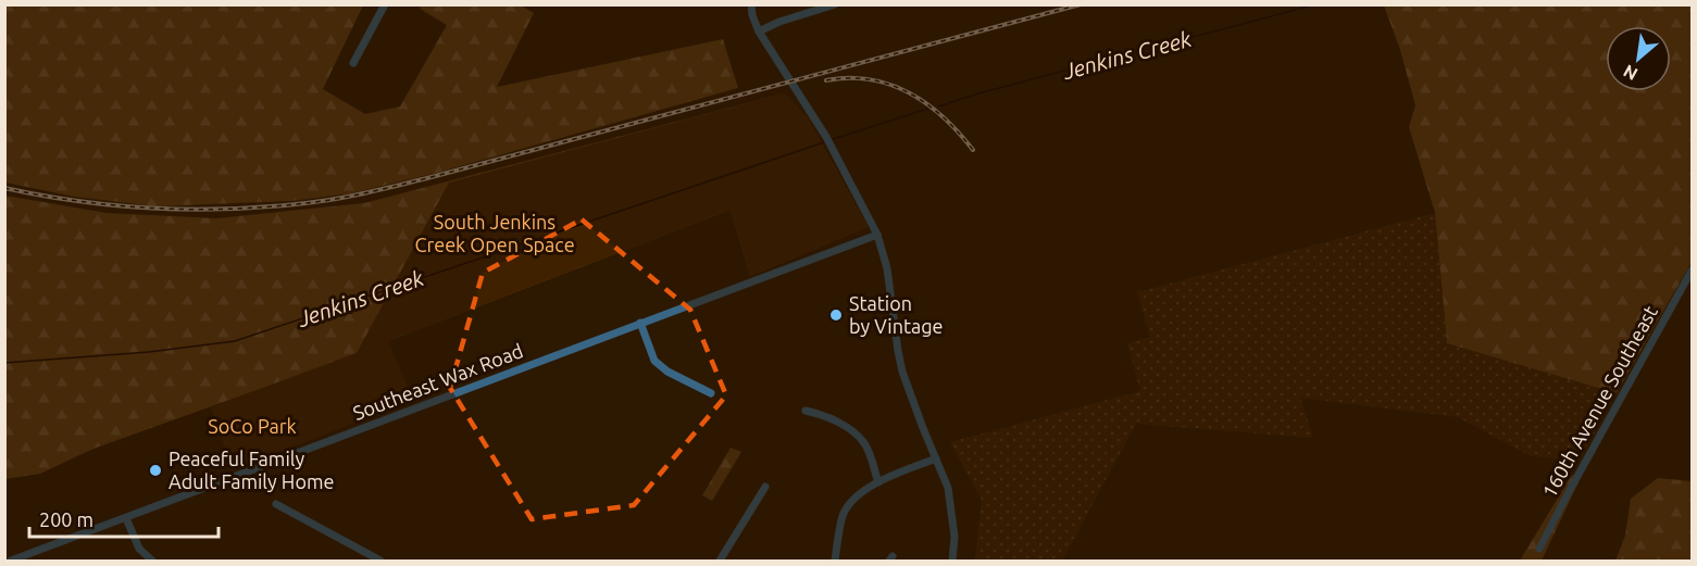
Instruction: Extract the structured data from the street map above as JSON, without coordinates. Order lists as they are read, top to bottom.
{
  "streets": {
    "street": ["Southeast Wax Road", "160th Avenue Southeast"]
  },
  "water": ["Jenkins Creek"],
  "parks": ["South Jenkins Creek Open Space", "SoCo Park"],
  "places": ["Station by Vintage", "Peaceful Family Adult Family Home"],
  "scale_bar": "200 m",
  "north": "bottom left"
}
